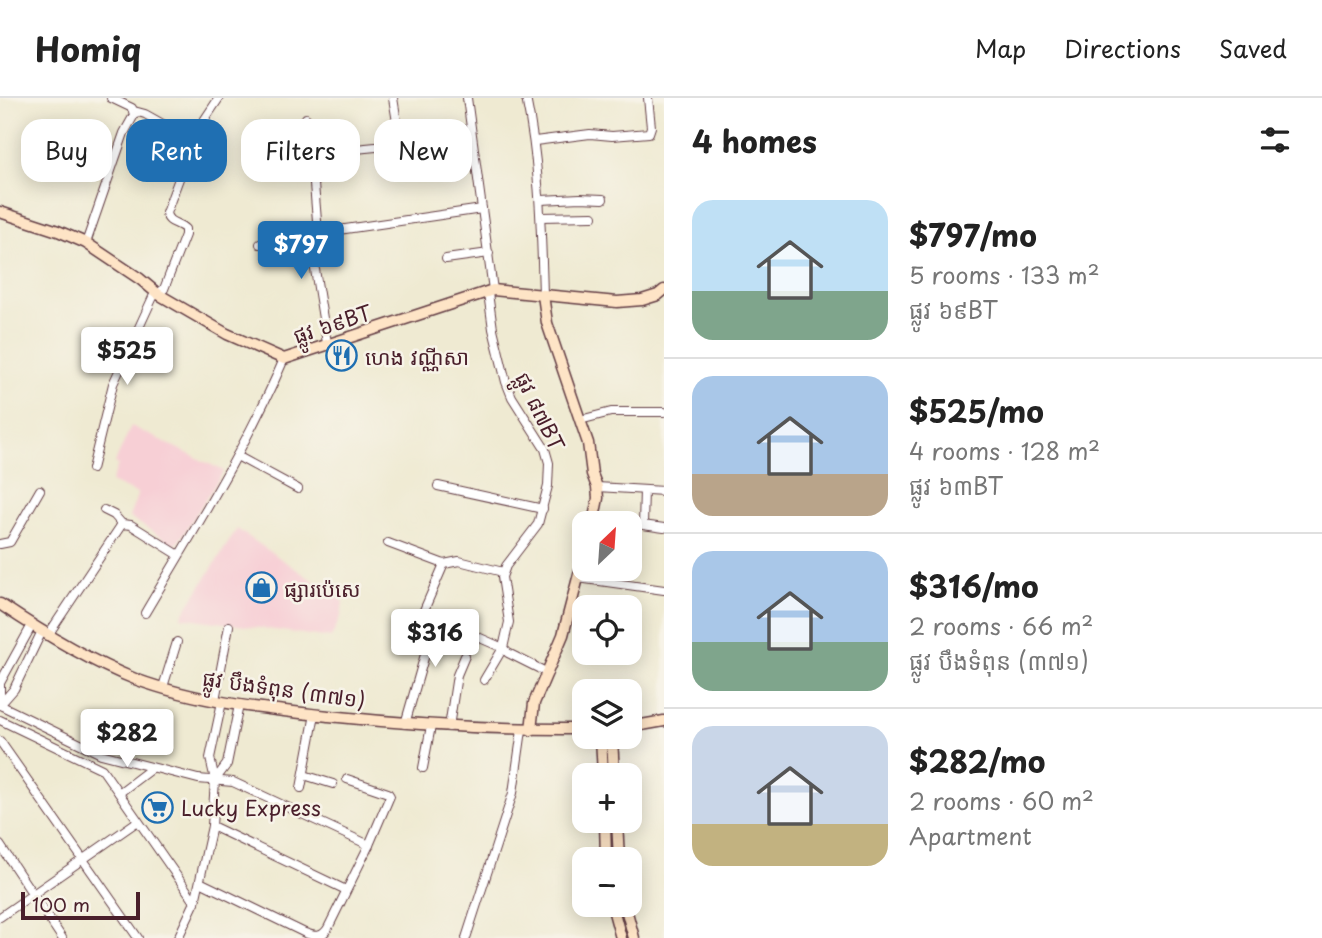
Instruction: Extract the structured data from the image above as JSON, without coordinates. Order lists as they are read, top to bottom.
{
  "streets": {
    "street": ["ផ្លូវ ៦៩BT", "ផ្លូវ ៨៧BT", "ផ្លូវ បឹងទំពុន (៣៧១)"]
  },
  "crossings": [
    ["ផ្លូវ ៦៩BT", "ផ្លូវ ៨៧BT"]
  ],
  "places": {
    "restaurant": ["ហេង វណ្ណីសា"],
    "shop": ["ផ្សារប៉េសេ"],
    "supermarket": ["Lucky Express"]
  },
  "scale_bar": "100 m",
  "north": "top right",
  "page": {
    "header": "Homiq",
    "nav": ["Map", "Directions", "Saved"],
    "heading": "4 homes",
    "chip": [
      "Buy",
      "Rent",
      "Filters",
      "New"
    ],
    "list": [
      {
        "name": "$797/mo",
        "note": "5 rooms · 133 m² · ផ្លូវ ៦៩BT"
      },
      {
        "name": "$525/mo",
        "note": "4 rooms · 128 m² · ផ្លូវ ៦៣BT"
      },
      {
        "name": "$316/mo",
        "note": "2 rooms · 66 m² · ផ្លូវ បឹងទំពុន (៣៧១)"
      },
      {
        "name": "$282/mo",
        "note": "2 rooms · 60 m² · Apartment"
      }
    ],
    "price": [
      "$797",
      "$525",
      "$316",
      "$282"
    ],
    "map_buttons": ["+", "−"],
    "scale": "100 m"
  }
}
